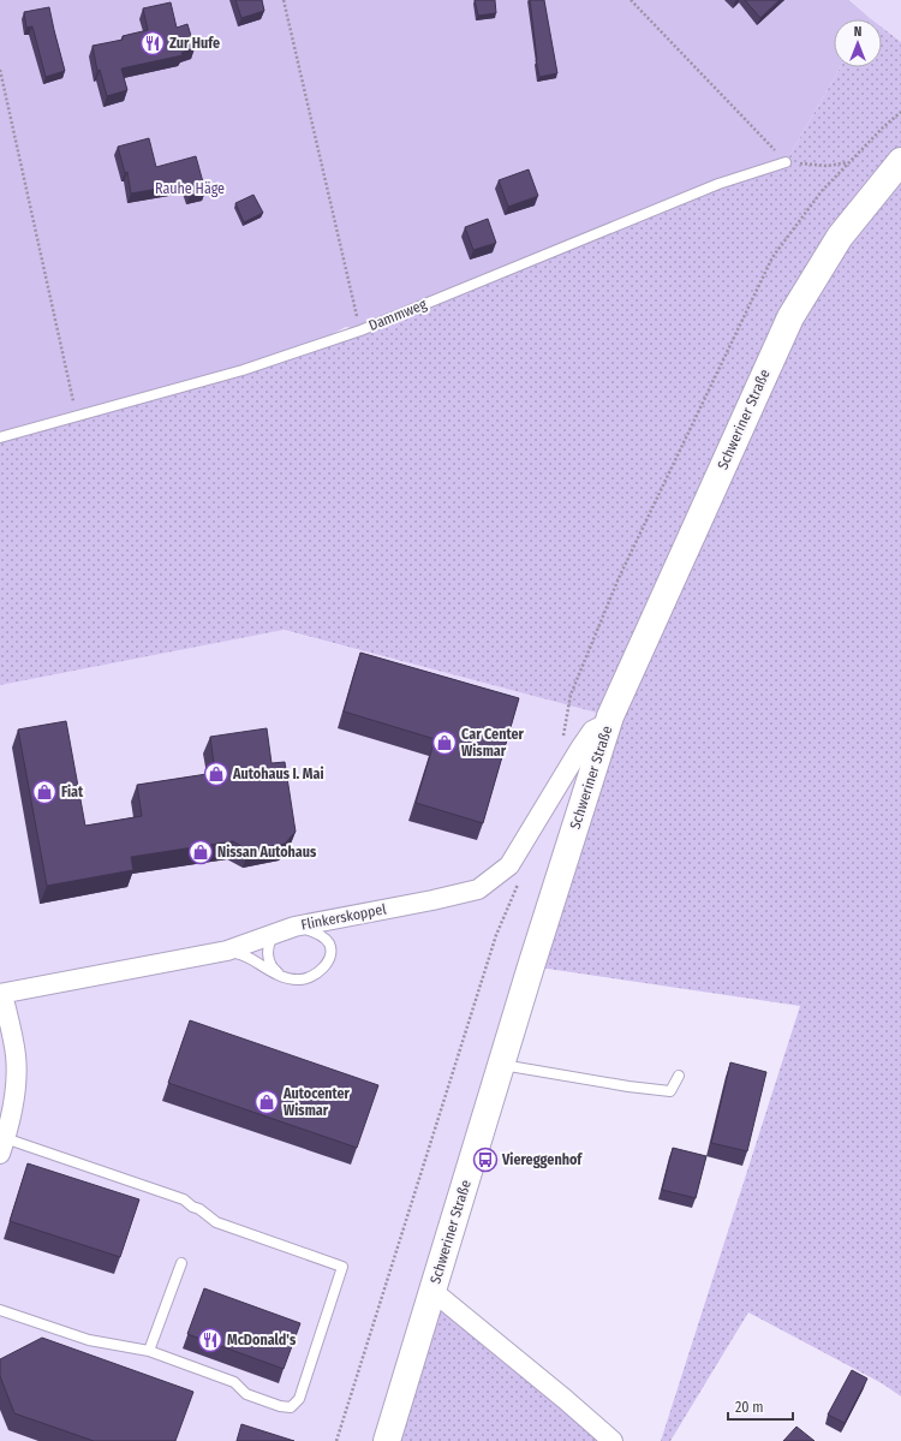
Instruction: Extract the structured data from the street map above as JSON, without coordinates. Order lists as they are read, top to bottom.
{
  "streets": {
    "main road": ["Schweriner Straße"],
    "street": ["Flinkerskoppel"],
    "lane": ["Dammweg"]
  },
  "crossings": [
    ["Schweriner Straße", "Flinkerskoppel"]
  ],
  "parks": ["Rauhe Häge"],
  "places": {
    "restaurant": ["Zur Hufe", "McDonald's"],
    "shop": [
      "Car Center Wismar",
      "Autohaus I. Mai",
      "Fiat",
      "Nissan Autohaus",
      "Autocenter Wismar"
    ],
    "bus stop": ["Viereggenhof"]
  },
  "scale_bar": "20 m",
  "north": "top"
}
